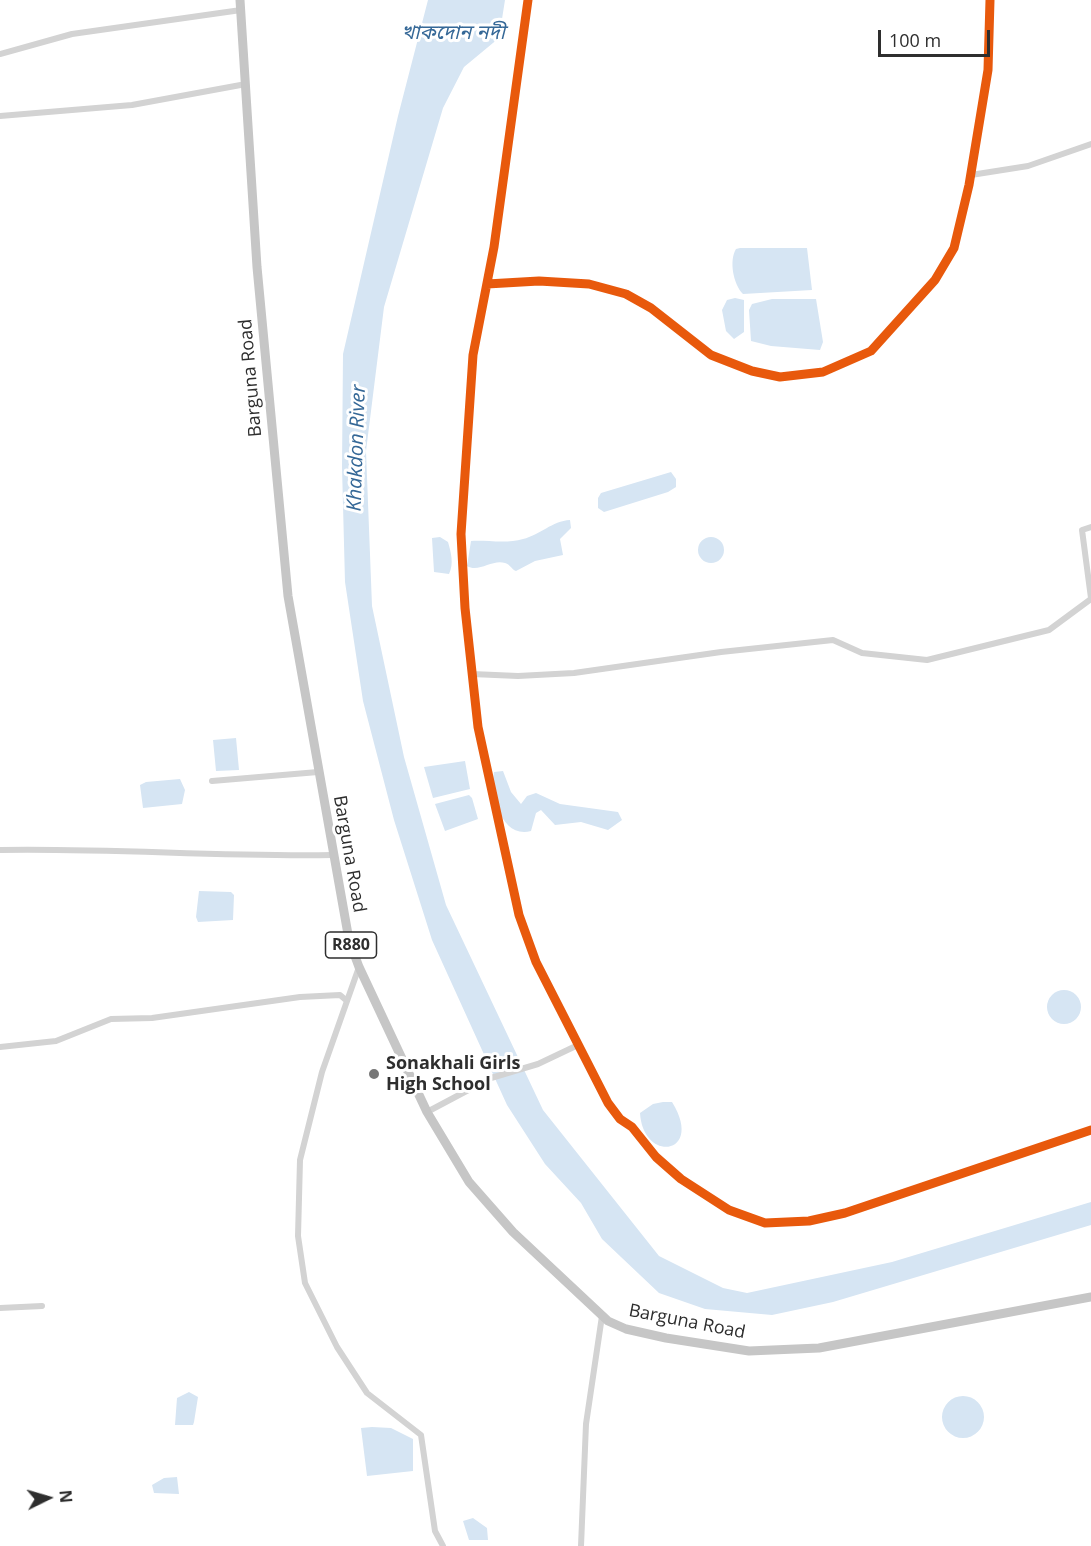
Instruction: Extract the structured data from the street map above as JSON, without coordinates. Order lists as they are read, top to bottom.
{
  "streets": {
    "main road": ["Barguna Road", "R880"]
  },
  "water": ["খাকদোন নদী", "Khakdon River"],
  "places": ["Sonakhali Girls High School"],
  "scale_bar": "100 m",
  "north": "right"
}
